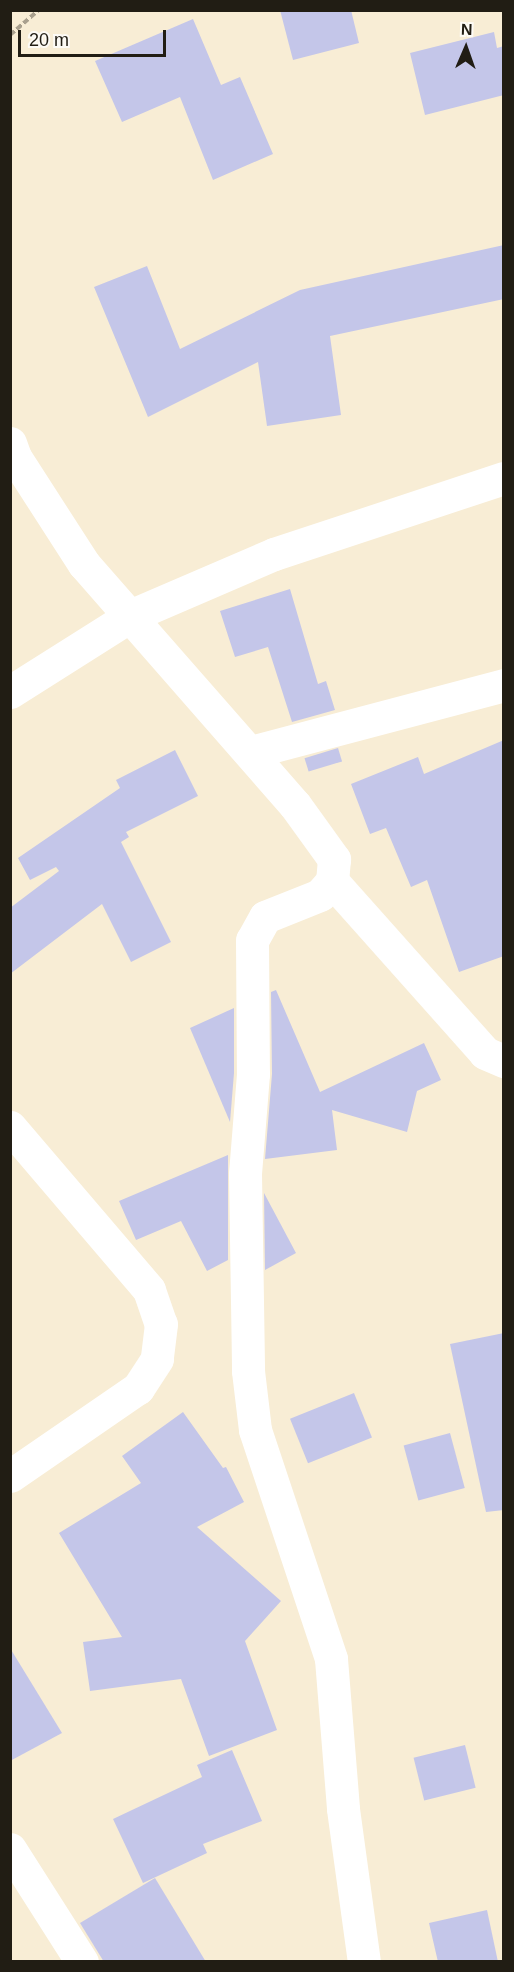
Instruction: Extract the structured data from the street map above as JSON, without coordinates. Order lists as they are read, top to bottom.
{
  "scale_bar": "20 m",
  "north": "top"
}
